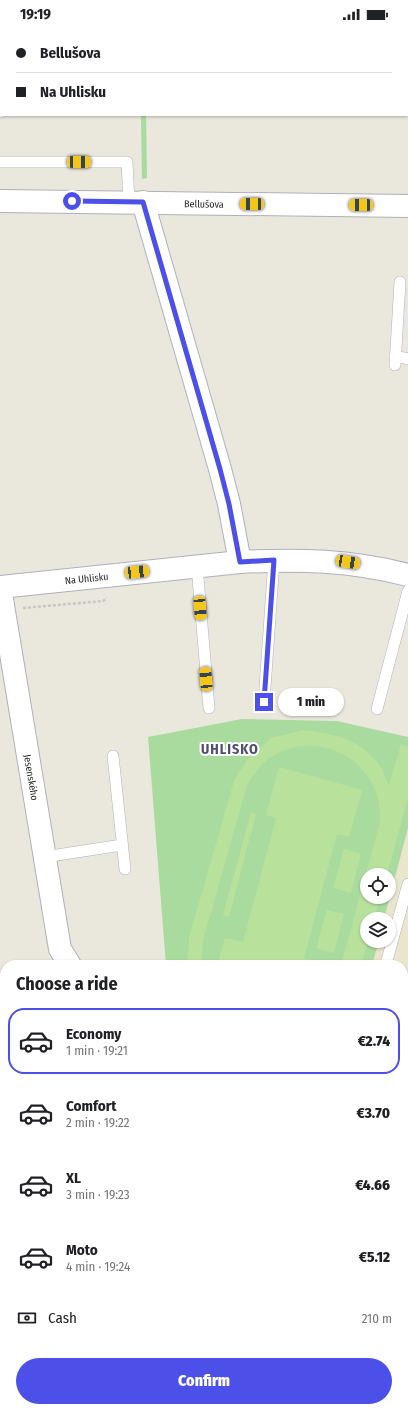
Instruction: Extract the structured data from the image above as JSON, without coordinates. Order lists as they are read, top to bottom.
{
  "streets": {
    "street": ["Bellušova", "Na Uhlisku", "Jesenského"]
  },
  "crossings": [
    ["Na Uhlisku", "Jesenského"]
  ],
  "districts": ["UHLISKO"],
  "page": {
    "status": "19:19",
    "banner": ["Bellušova", "Na Uhlisku"],
    "bubble": "1 min",
    "heading": "Choose a ride",
    "list": [
      {
        "name": "Economy",
        "note": "1 min · 19:21",
        "value": "€2.74"
      },
      {
        "name": "Comfort",
        "note": "2 min · 19:22",
        "value": "€3.70"
      },
      {
        "name": "XL",
        "note": "3 min · 19:23",
        "value": "€4.66"
      },
      {
        "name": "Moto",
        "note": "4 min · 19:24",
        "value": "€5.12"
      }
    ],
    "pay": ["Cash", "210 m"],
    "buttons": "Confirm"
  }
}
